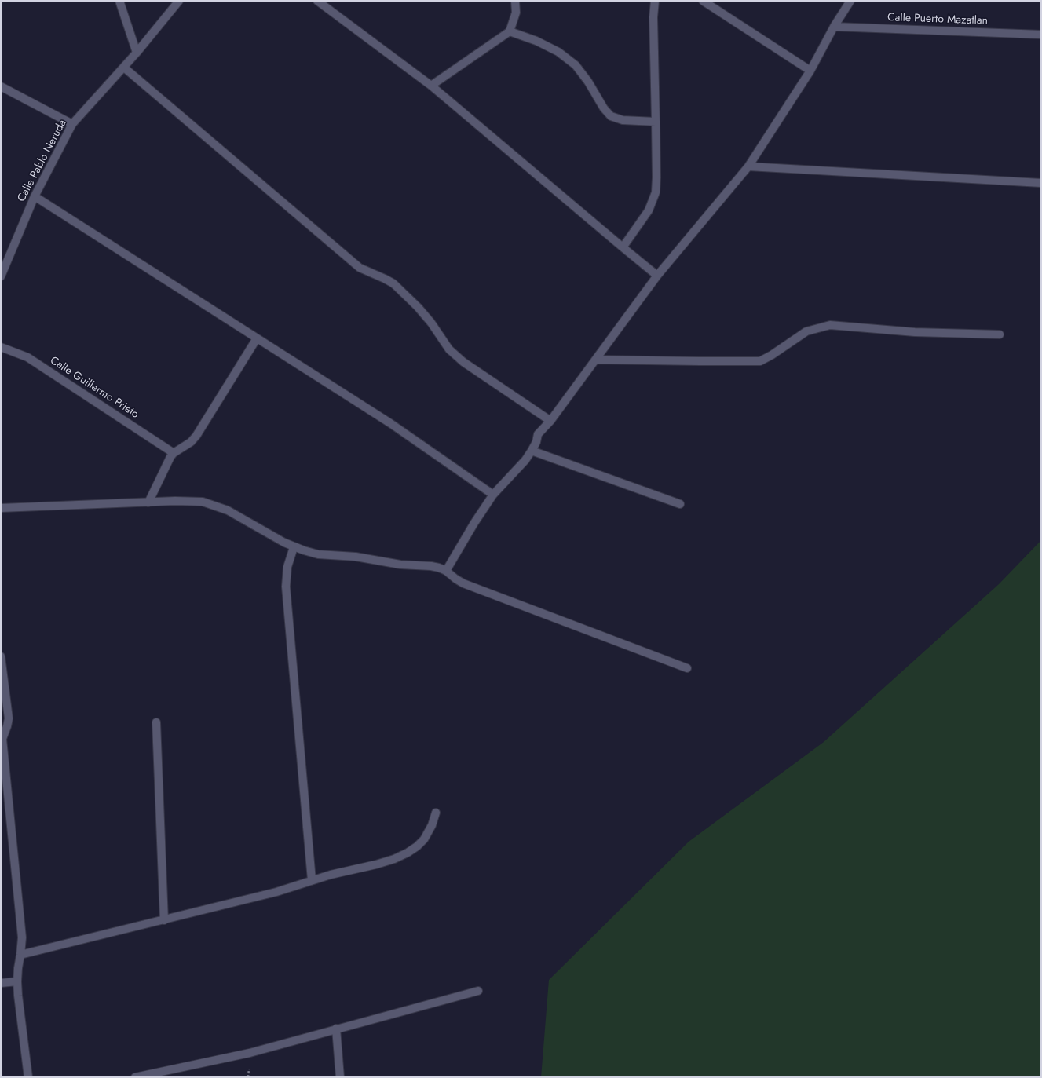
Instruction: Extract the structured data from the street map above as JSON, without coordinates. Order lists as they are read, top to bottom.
{
  "streets": {
    "street": ["Calle Puerto Mazatlan", "Calle Pablo Neruda", "Calle Guillermo Prieto"]
  }
}
